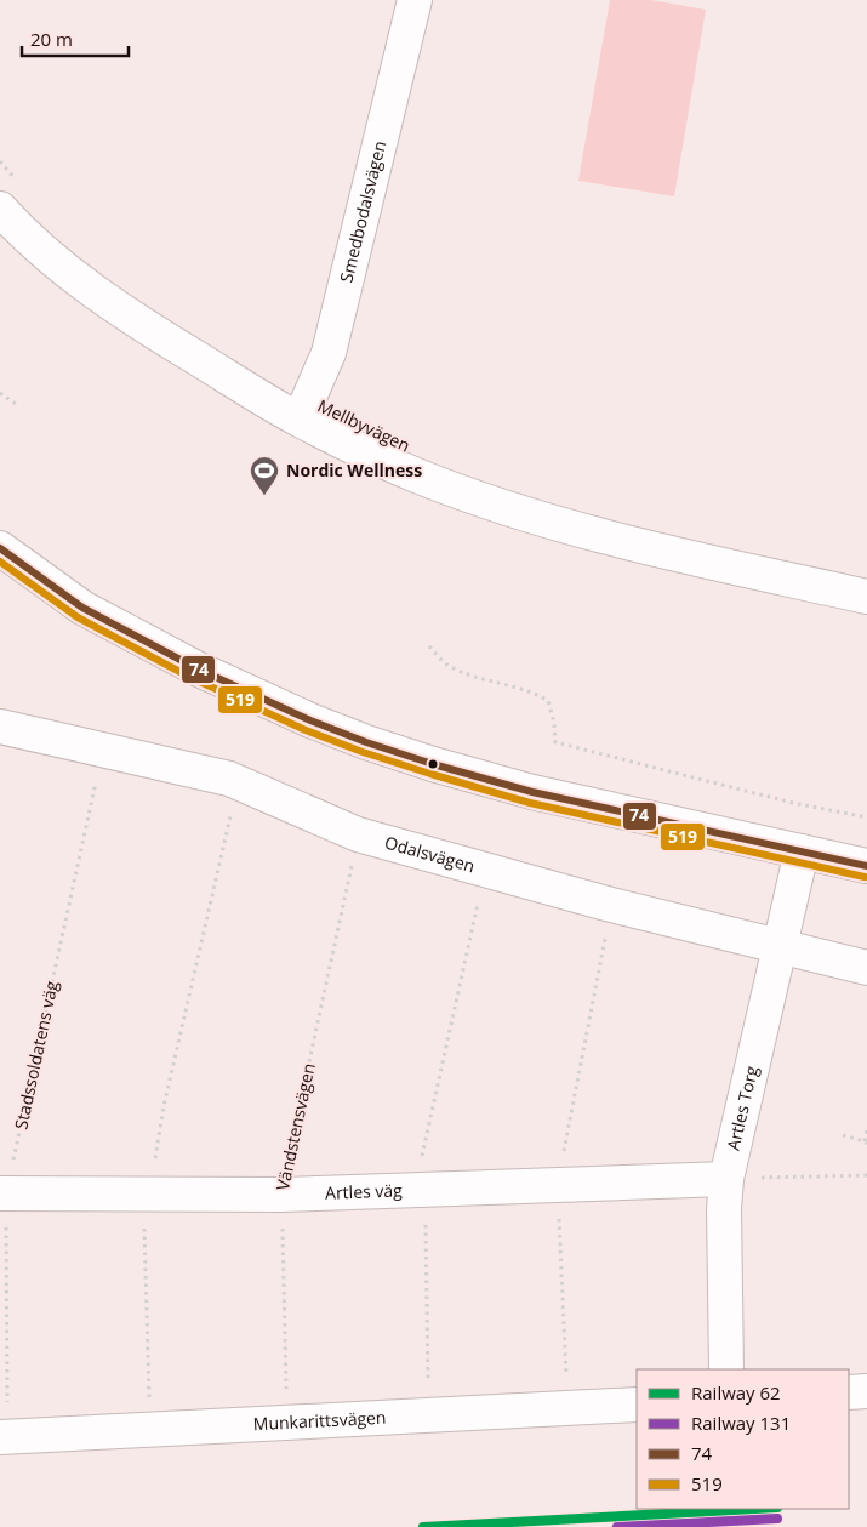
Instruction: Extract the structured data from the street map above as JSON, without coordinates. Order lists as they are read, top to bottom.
{
  "streets": {
    "street": [
      "Smedbodalsvägen",
      "Mellbyvägen",
      "Odalsvägen",
      "Artles Torg",
      "Artles väg",
      "Munkarittsvägen"
    ],
    "path": ["Stadssoldatens väg", "Vändstensvägen"]
  },
  "crossings": [
    ["Smedbodalsvägen", "Mellbyvägen"],
    ["Odalsvägen", "Stadssoldatens väg"],
    ["Odalsvägen", "Artles Torg"],
    ["Odalsvägen", "Vändstensvägen"],
    ["Stadssoldatens väg", "Artles väg"],
    ["Stadssoldatens väg", "Munkarittsvägen"],
    ["Artles Torg", "Artles väg"],
    ["Vändstensvägen", "Artles väg"],
    ["Vändstensvägen", "Munkarittsvägen"]
  ],
  "places": {
    "sports": ["Nordic Wellness"]
  },
  "lines": [
    "transit line 74",
    "transit line 519",
    "rail line 62",
    "rail line 131"
  ],
  "legend": [
    "Railway 62",
    "Railway 131",
    "74",
    "519"
  ],
  "scale_bar": "20 m"
}
